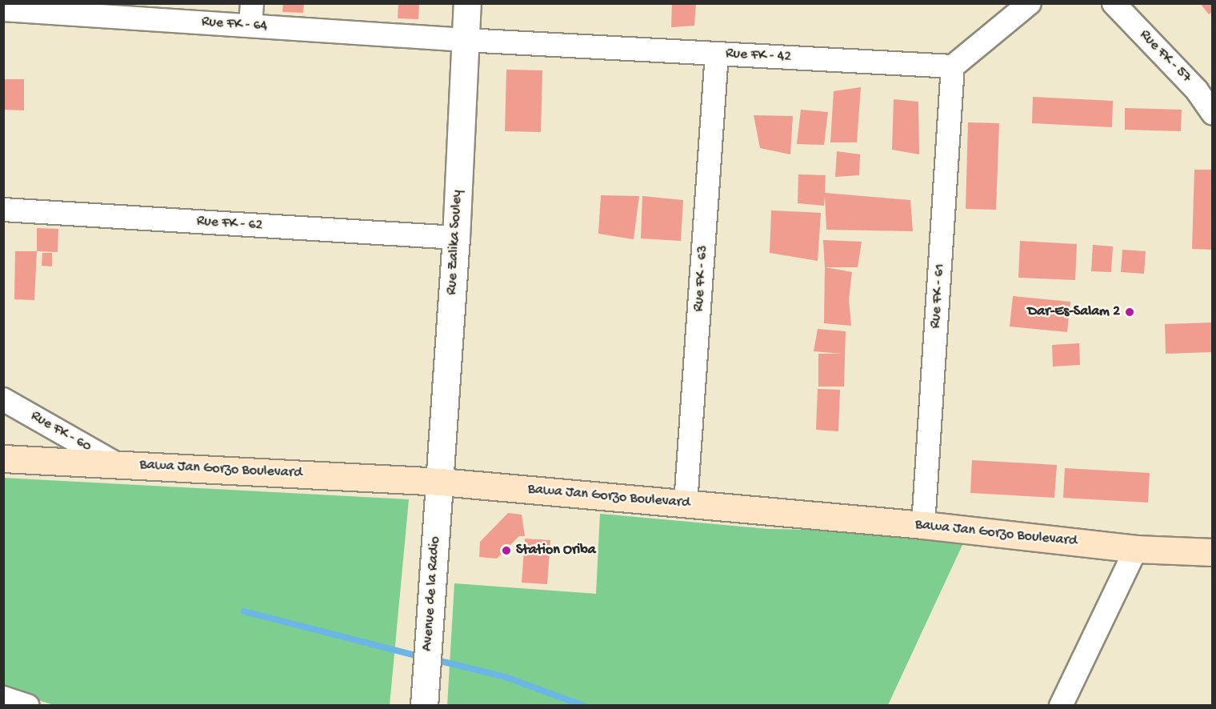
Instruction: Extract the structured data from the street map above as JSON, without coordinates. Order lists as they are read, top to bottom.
{
  "streets": {
    "main road": ["Bawa Jan Gorzo Boulevard"],
    "street": [
      "Rue FK - 64",
      "Rue FK - 42",
      "Rue FK - 57",
      "Rue FK - 62",
      "Rue Zalika Souley",
      "Rue FK - 63",
      "Rue FK - 61",
      "Rue FK - 60",
      "Avenue de la Radio"
    ]
  },
  "crossings": [
    ["Rue FK - 64", "Rue FK - 42"],
    ["Rue FK - 64", "Rue Zalika Souley"],
    ["Rue FK - 42", "Rue Zalika Souley"],
    ["Rue FK - 42", "Rue FK - 63"],
    ["Rue FK - 42", "Rue FK - 61"],
    ["Rue FK - 62", "Rue Zalika Souley"],
    ["Rue Zalika Souley", "Bawa Jan Gorzo Boulevard"],
    ["Rue Zalika Souley", "Avenue de la Radio"],
    ["Rue FK - 63", "Bawa Jan Gorzo Boulevard"],
    ["Rue FK - 61", "Bawa Jan Gorzo Boulevard"],
    ["Rue FK - 60", "Bawa Jan Gorzo Boulevard"],
    ["Bawa Jan Gorzo Boulevard", "Avenue de la Radio"]
  ],
  "places": ["Dar-Es-Salam 2", "Station Oriba"]
}
